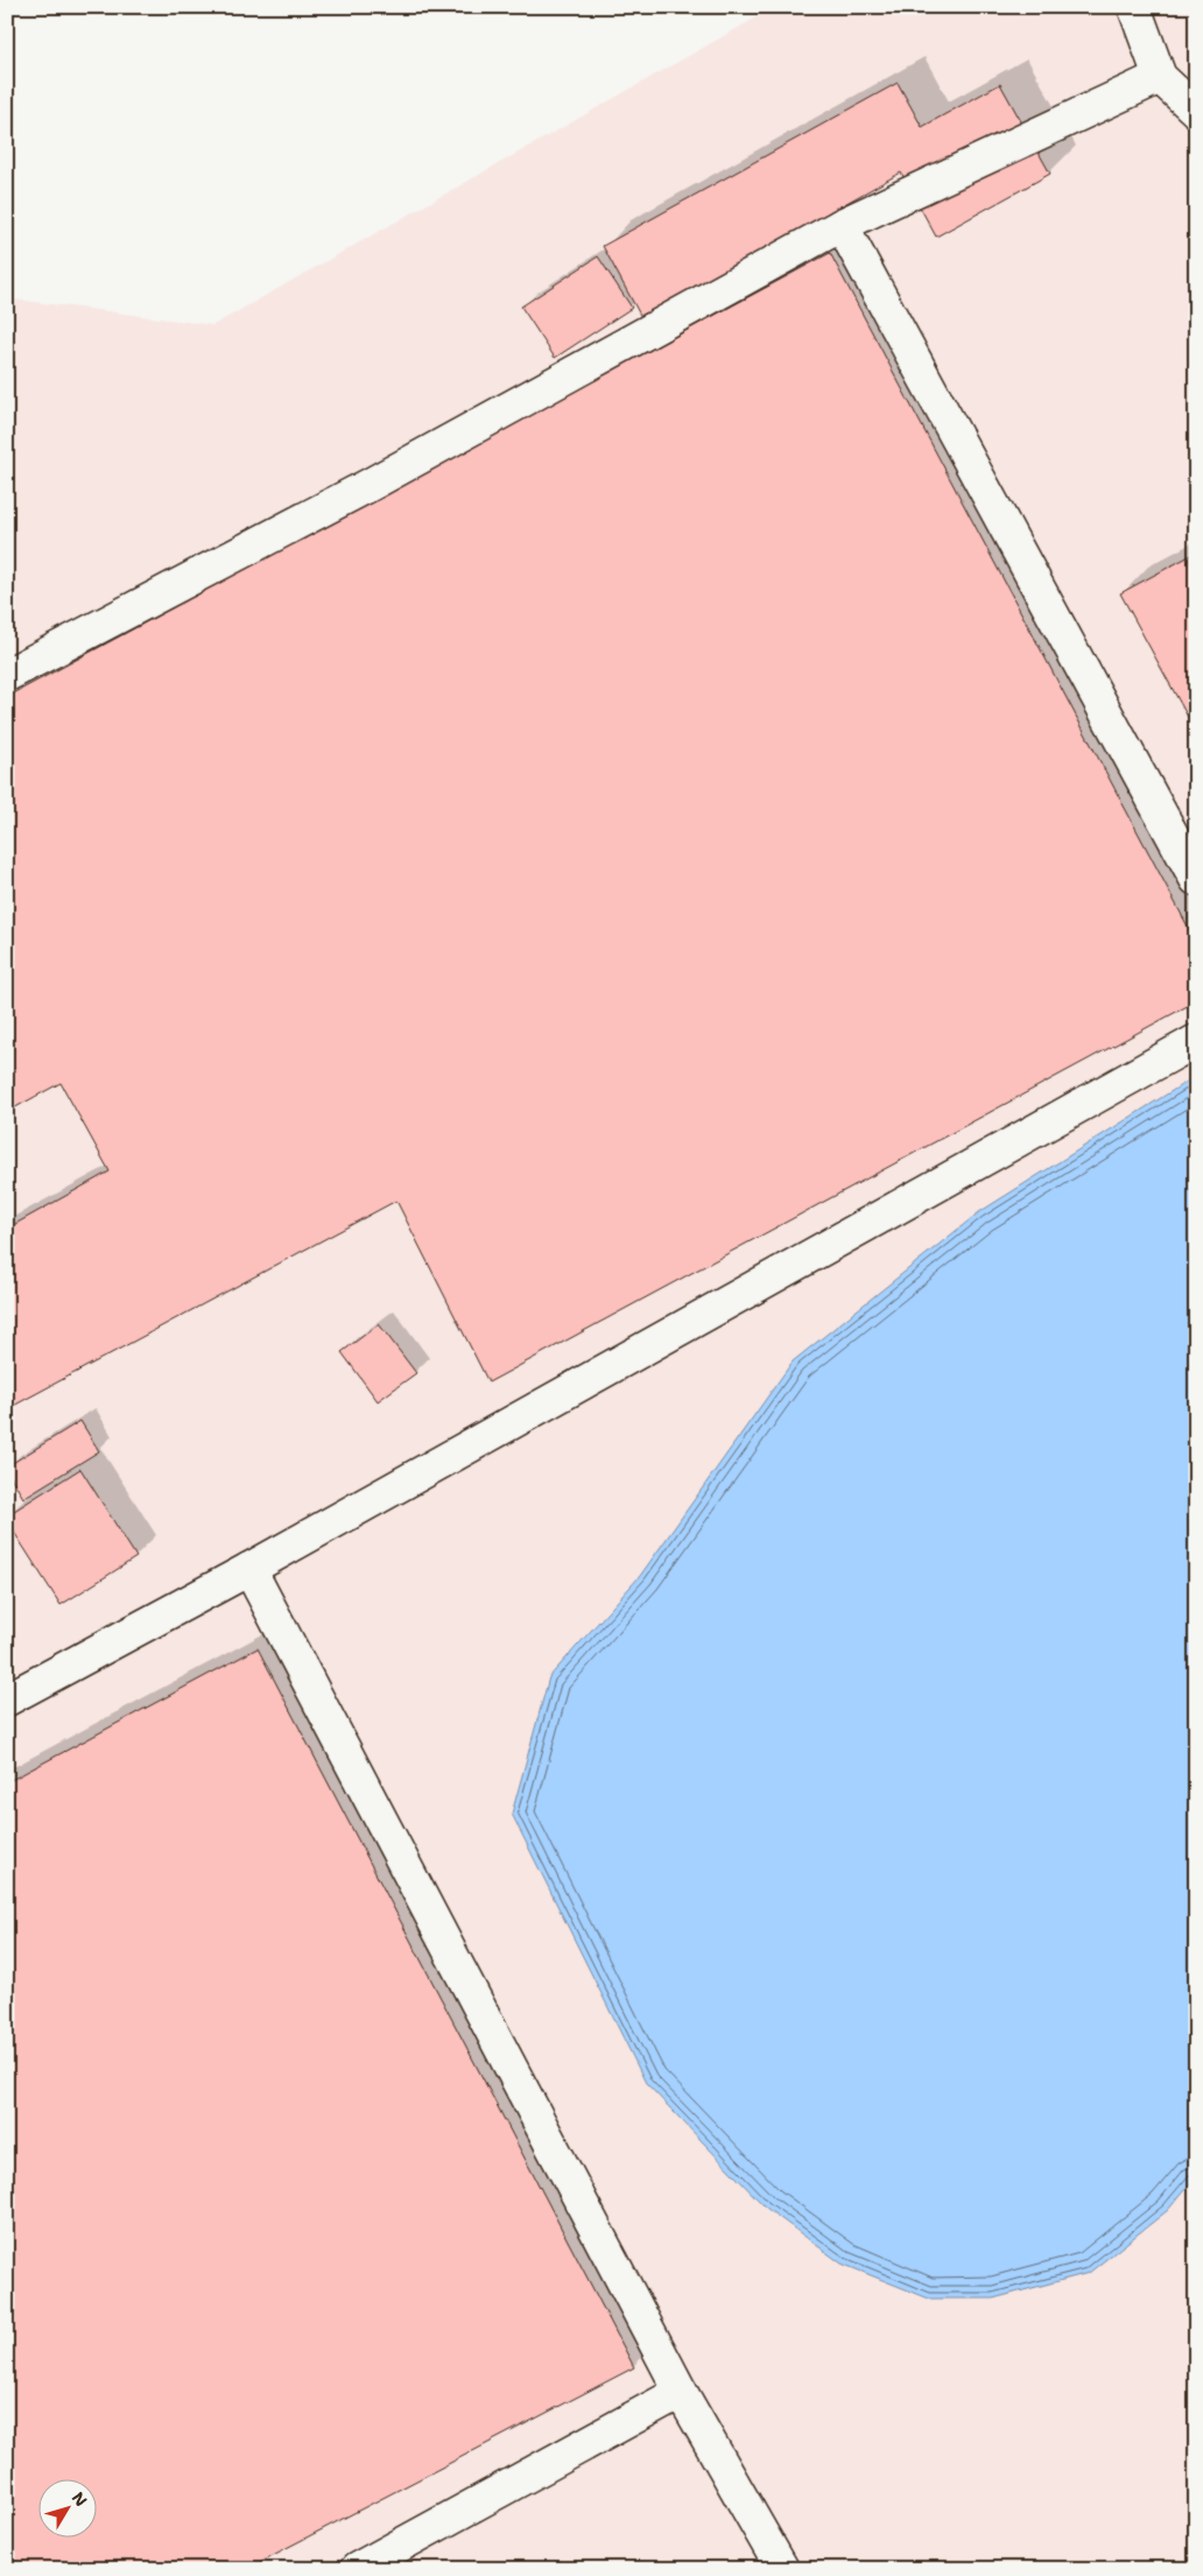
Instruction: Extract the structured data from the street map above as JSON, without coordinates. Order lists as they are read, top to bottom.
{
  "north": "top right"
}
